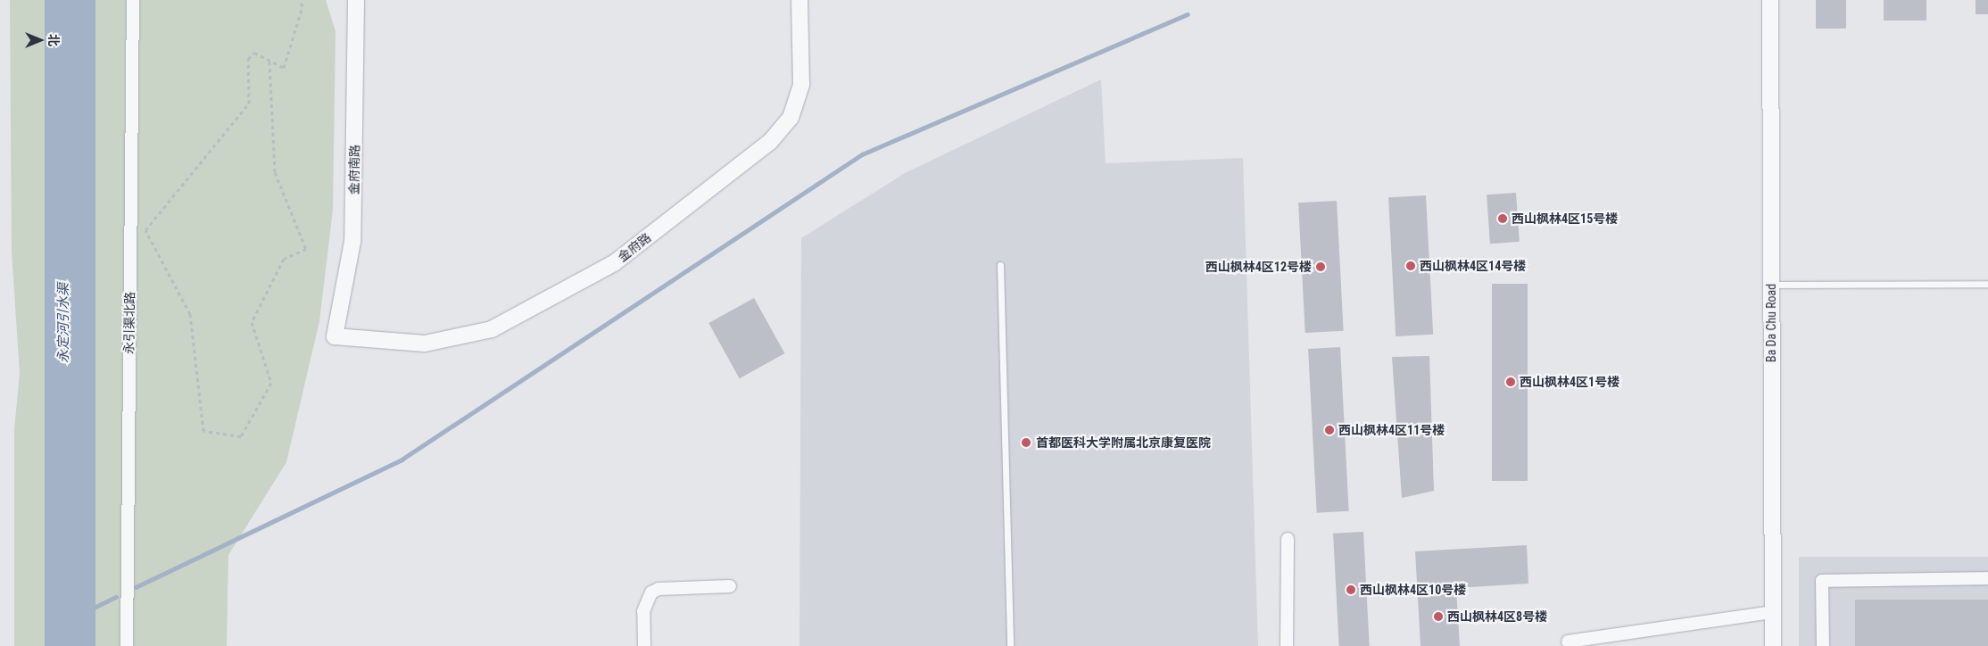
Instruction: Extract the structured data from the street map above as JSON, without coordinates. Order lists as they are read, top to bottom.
{
  "streets": {
    "street": [
      "金府南路",
      "金府路",
      "永引渠北路",
      "Ba Da Chu Road"
    ]
  },
  "crossings": [
    ["金府南路", "金府路"]
  ],
  "water": ["永定河引水渠"],
  "places": [
    "西山枫林4区15号楼",
    "西山枫林4区14号楼",
    "西山枫林4区12号楼",
    "西山枫林4区1号楼",
    "西山枫林4区11号楼",
    "首都医科大学附属北京康复医院",
    "西山枫林4区10号楼",
    "西山枫林4区8号楼"
  ],
  "north": "right"
}
